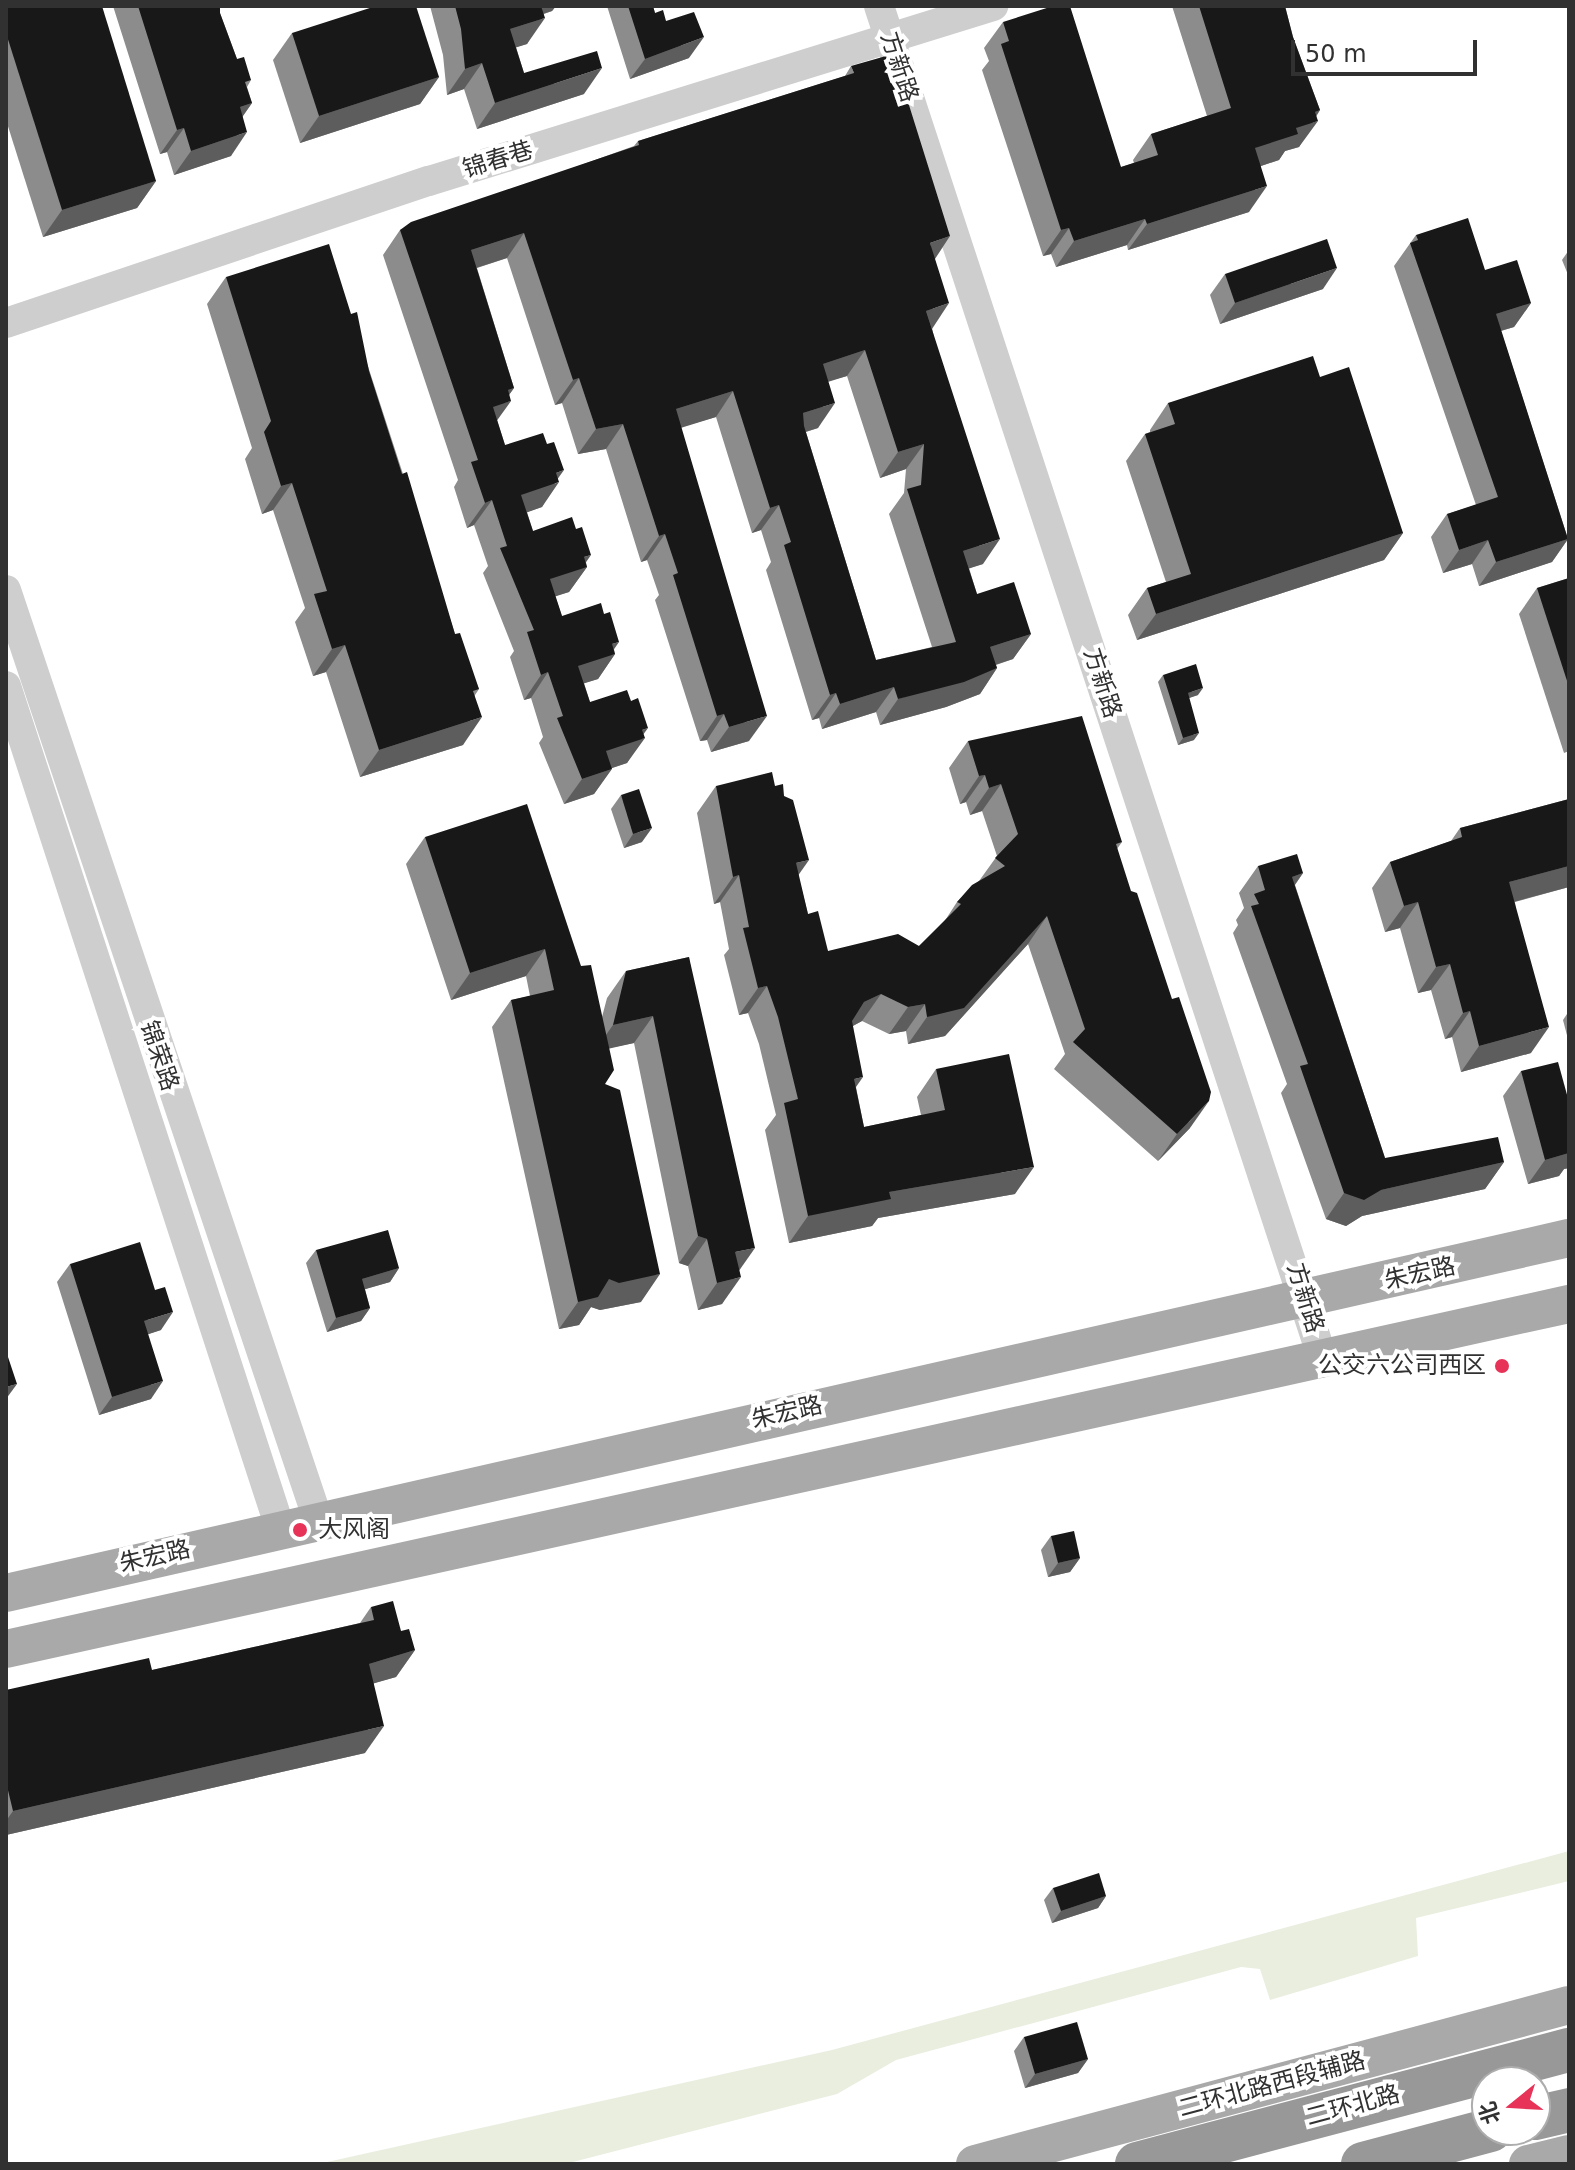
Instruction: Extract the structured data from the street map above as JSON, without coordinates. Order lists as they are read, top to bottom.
{
  "streets": {
    "highway": ["二环北路"],
    "main road": ["朱宏路", "二环北路西段辅路"],
    "street": ["方新路", "锦春巷", "锦荣路"]
  },
  "crossings": [
    ["方新路", "锦春巷"],
    ["方新路", "朱宏路"],
    ["锦荣路", "朱宏路"]
  ],
  "places": ["公交六公司西区", "大风阁"],
  "scale_bar": "50 m",
  "north": "left"
}
